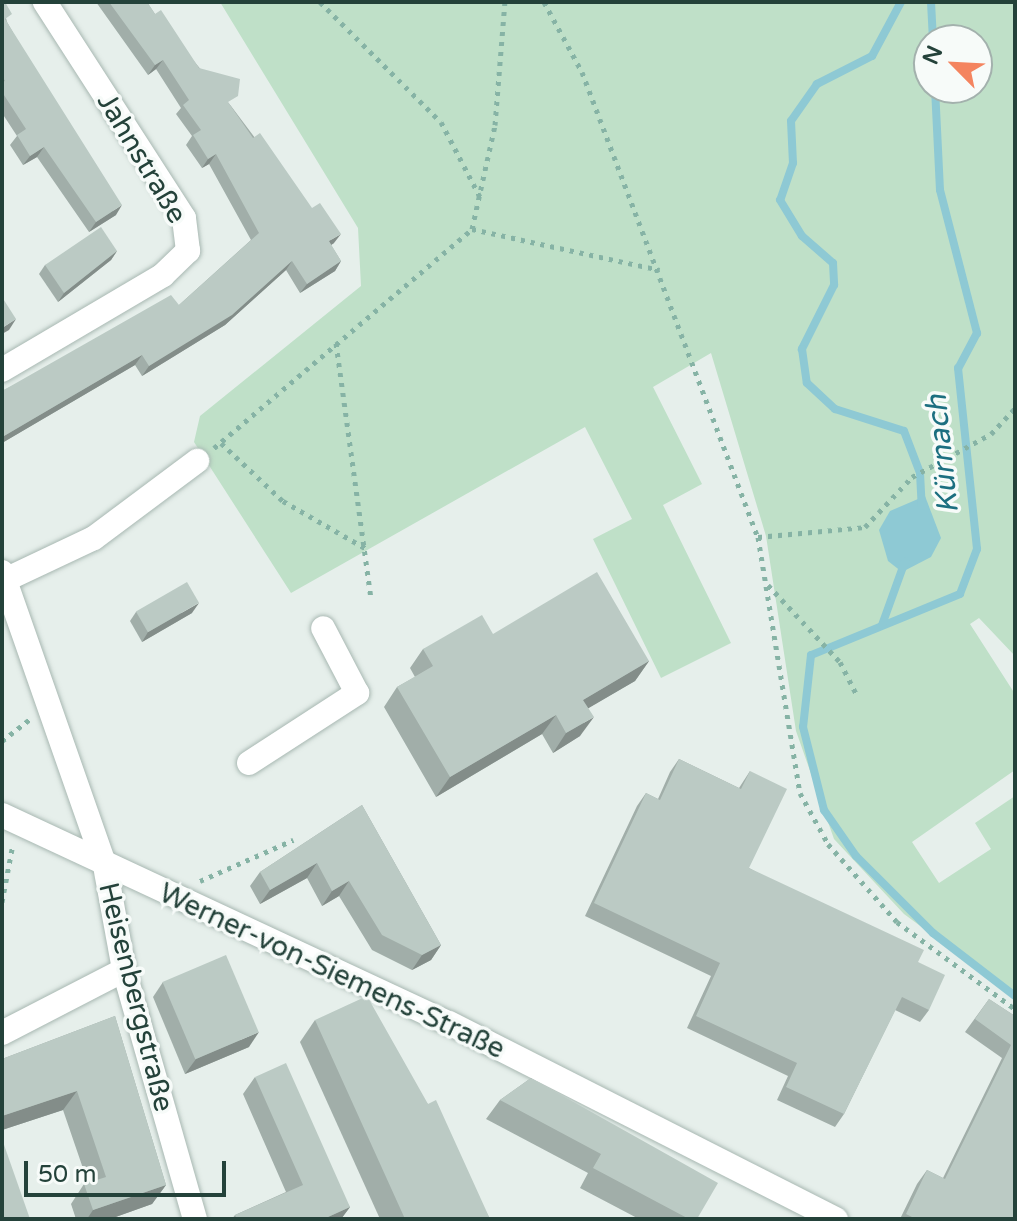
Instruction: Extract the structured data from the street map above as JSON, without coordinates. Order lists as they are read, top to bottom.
{
  "streets": {
    "street": ["Jahnstraße", "Werner-von-Siemens-Straße", "Heisenbergstraße"]
  },
  "crossings": [
    ["Werner-von-Siemens-Straße", "Heisenbergstraße"]
  ],
  "water": ["Kürnach"],
  "scale_bar": "50 m",
  "north": "top left"
}
